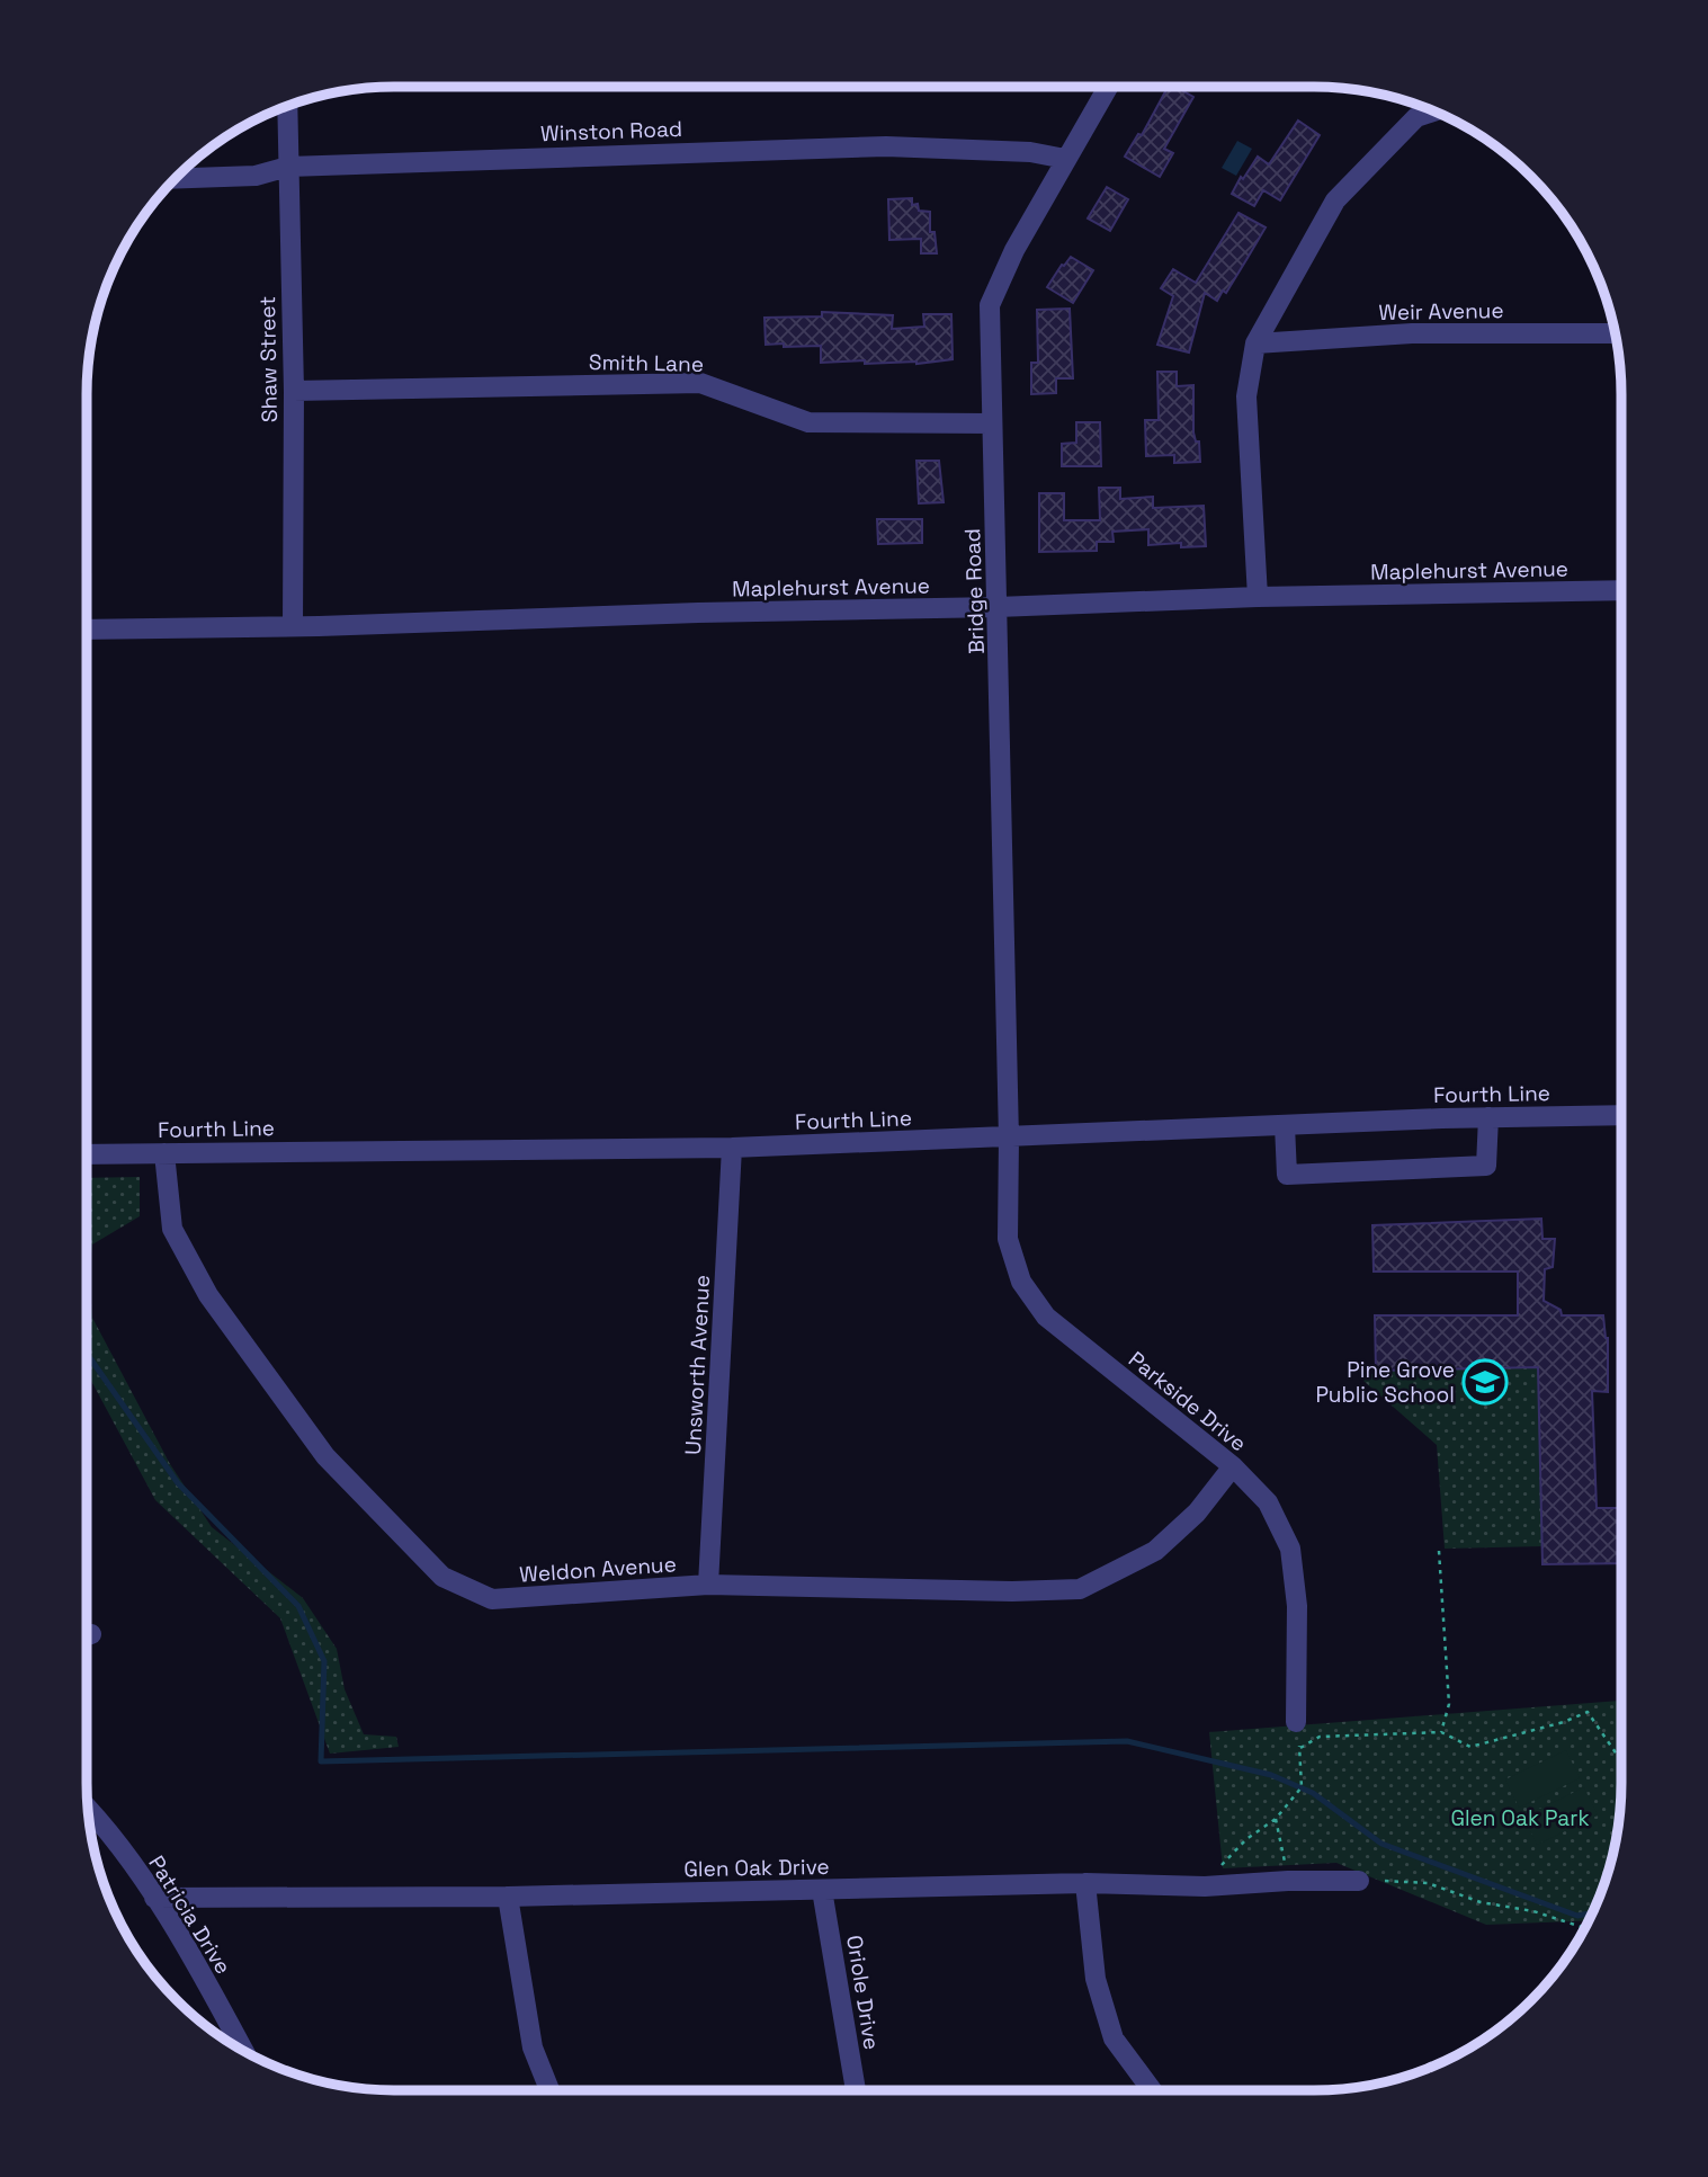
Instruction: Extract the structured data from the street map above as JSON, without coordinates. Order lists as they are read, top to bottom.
{
  "streets": {
    "street": [
      "Winston Road",
      "Weir Avenue",
      "Shaw Street",
      "Smith Lane",
      "Maplehurst Avenue",
      "Bridge Road",
      "Fourth Line",
      "Unsworth Avenue",
      "Parkside Drive",
      "Weldon Avenue",
      "Glen Oak Drive",
      "Patricia Drive",
      "Oriole Drive"
    ]
  },
  "crossings": [
    ["Winston Road", "Shaw Street"],
    ["Winston Road", "Bridge Road"],
    ["Shaw Street", "Smith Lane"],
    ["Shaw Street", "Maplehurst Avenue"],
    ["Smith Lane", "Bridge Road"],
    ["Maplehurst Avenue", "Bridge Road"],
    ["Bridge Road", "Fourth Line"],
    ["Bridge Road", "Parkside Drive"],
    ["Fourth Line", "Unsworth Avenue"],
    ["Fourth Line", "Parkside Drive"],
    ["Fourth Line", "Weldon Avenue"],
    ["Unsworth Avenue", "Weldon Avenue"],
    ["Parkside Drive", "Weldon Avenue"],
    ["Glen Oak Drive", "Patricia Drive"],
    ["Glen Oak Drive", "Oriole Drive"]
  ],
  "parks": ["Glen Oak Park"],
  "places": {
    "school or university": ["Pine Grove Public School"]
  }
}
